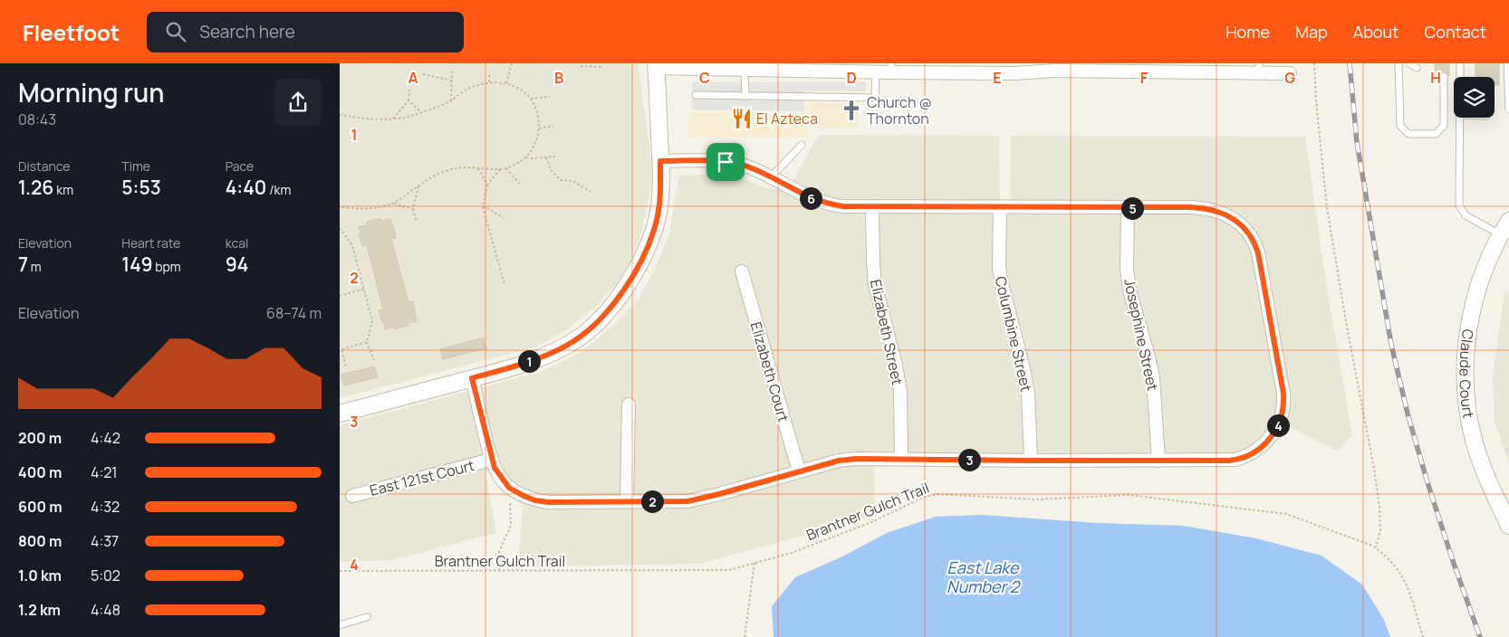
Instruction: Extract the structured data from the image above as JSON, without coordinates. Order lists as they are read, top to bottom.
{
  "streets": {
    "street": [
      "Elizabeth Street",
      "Columbine Street",
      "Josephine Street",
      "Elizabeth Court",
      "Claude Court",
      "East 121st Court"
    ],
    "path": ["Brantner Gulch Trail"]
  },
  "water": ["East Lake Number 2"],
  "places": {
    "church": ["Church @ Thornton"],
    "restaurant": ["El Azteca"]
  },
  "page": {
    "header": "Fleetfoot",
    "search": "Search here",
    "nav": [
      "Home",
      "Map",
      "About",
      "Contact"
    ],
    "heading": ["Morning run", "08:43"],
    "stats": [
      ["Distance", "1.26 km"],
      ["Time", "5:53"],
      ["Pace", "4:40 /km"],
      ["Elevation", "7 m"],
      ["Heart rate", "149 bpm"],
      ["kcal", "94"]
    ],
    "pins": [
      "6",
      "5",
      "1",
      "4",
      "3",
      "2"
    ],
    "chart": ["Elevation", "68–74 m"],
    "list": [
      {
        "name": "200 m",
        "note": "4:42"
      },
      {
        "name": "400 m",
        "note": "4:21"
      },
      {
        "name": "600 m",
        "note": "4:32"
      },
      {
        "name": "800 m",
        "note": "4:37"
      },
      {
        "name": "1.0 km",
        "note": "5:02"
      },
      {
        "name": "1.2 km",
        "note": "4:48"
      }
    ]
  },
  "grid": {
    "columns": [
      "A",
      "B",
      "C",
      "D",
      "E",
      "F",
      "G",
      "H"
    ],
    "rows": [
      "1",
      "2",
      "3",
      "4"
    ]
  }
}
